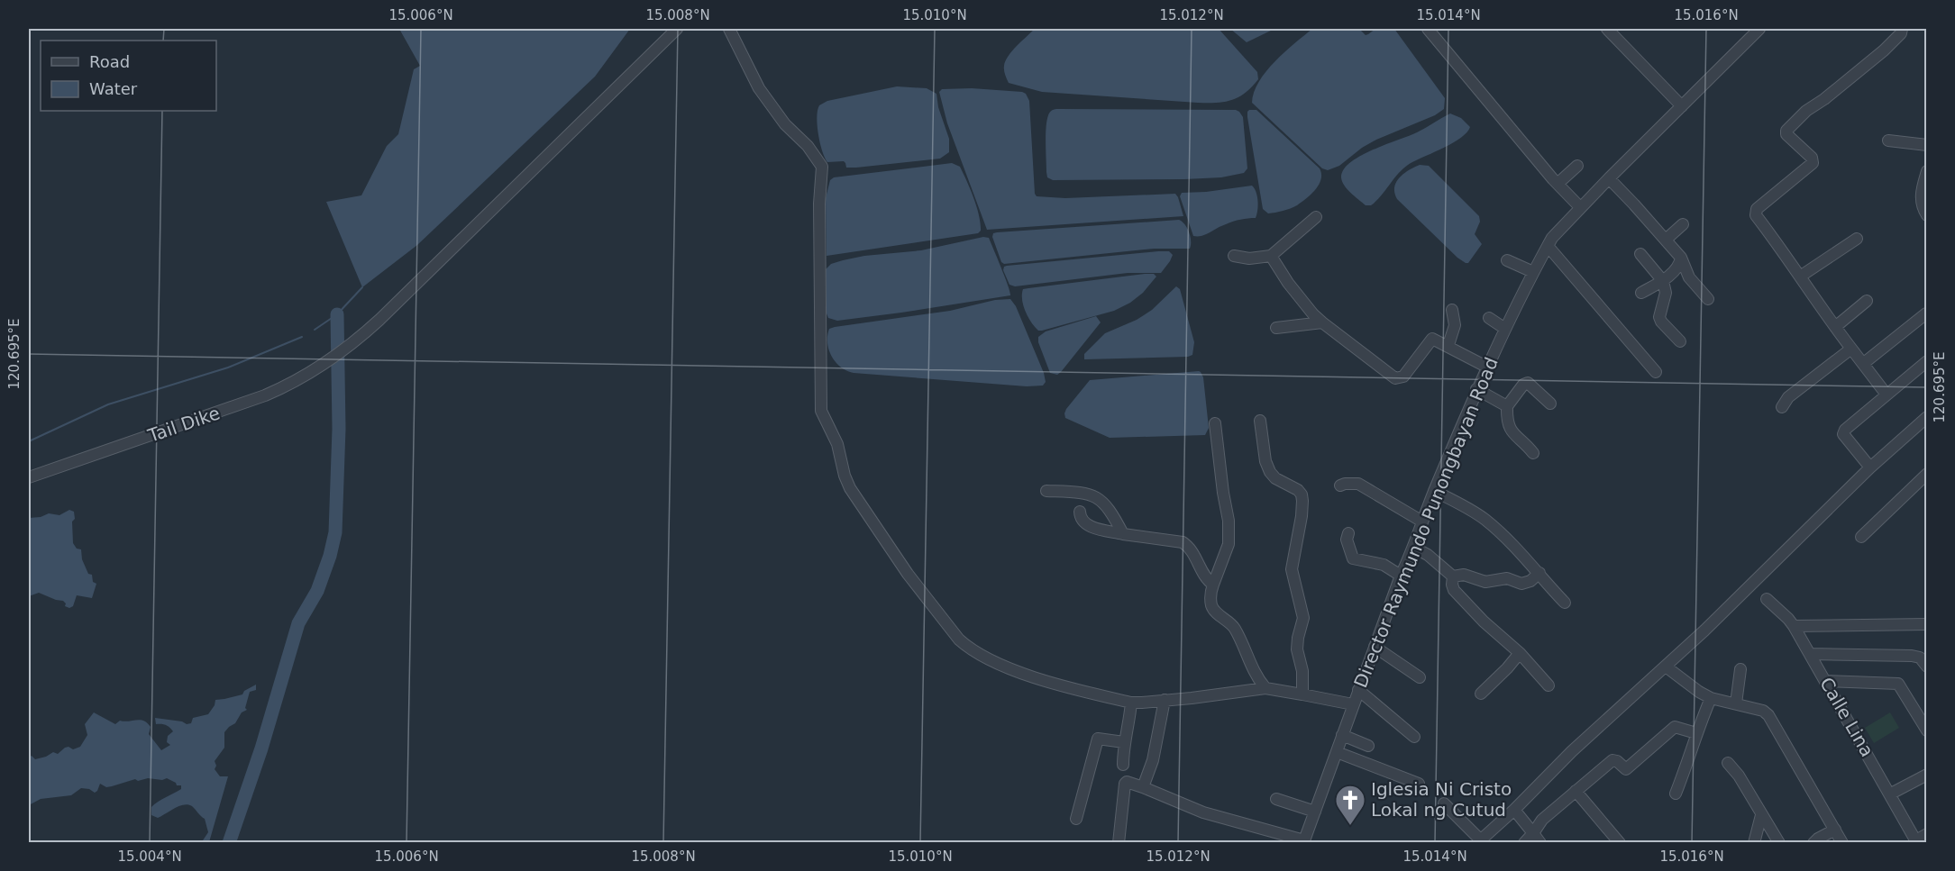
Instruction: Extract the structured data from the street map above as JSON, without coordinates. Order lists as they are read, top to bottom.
{
  "streets": {
    "street": ["Tail Dike", "Director Raymundo Punongbayan Road", "Calle Lina"]
  },
  "places": {
    "church": ["Iglesia Ni Cristo Lokal ng Cutud"]
  },
  "legend": ["Road", "Water"],
  "coordinates": [
    "15.006°N",
    "15.008°N",
    "15.010°N",
    "15.012°N",
    "15.014°N",
    "15.016°N",
    "120.695°E",
    "15.004°N"
  ]
}
